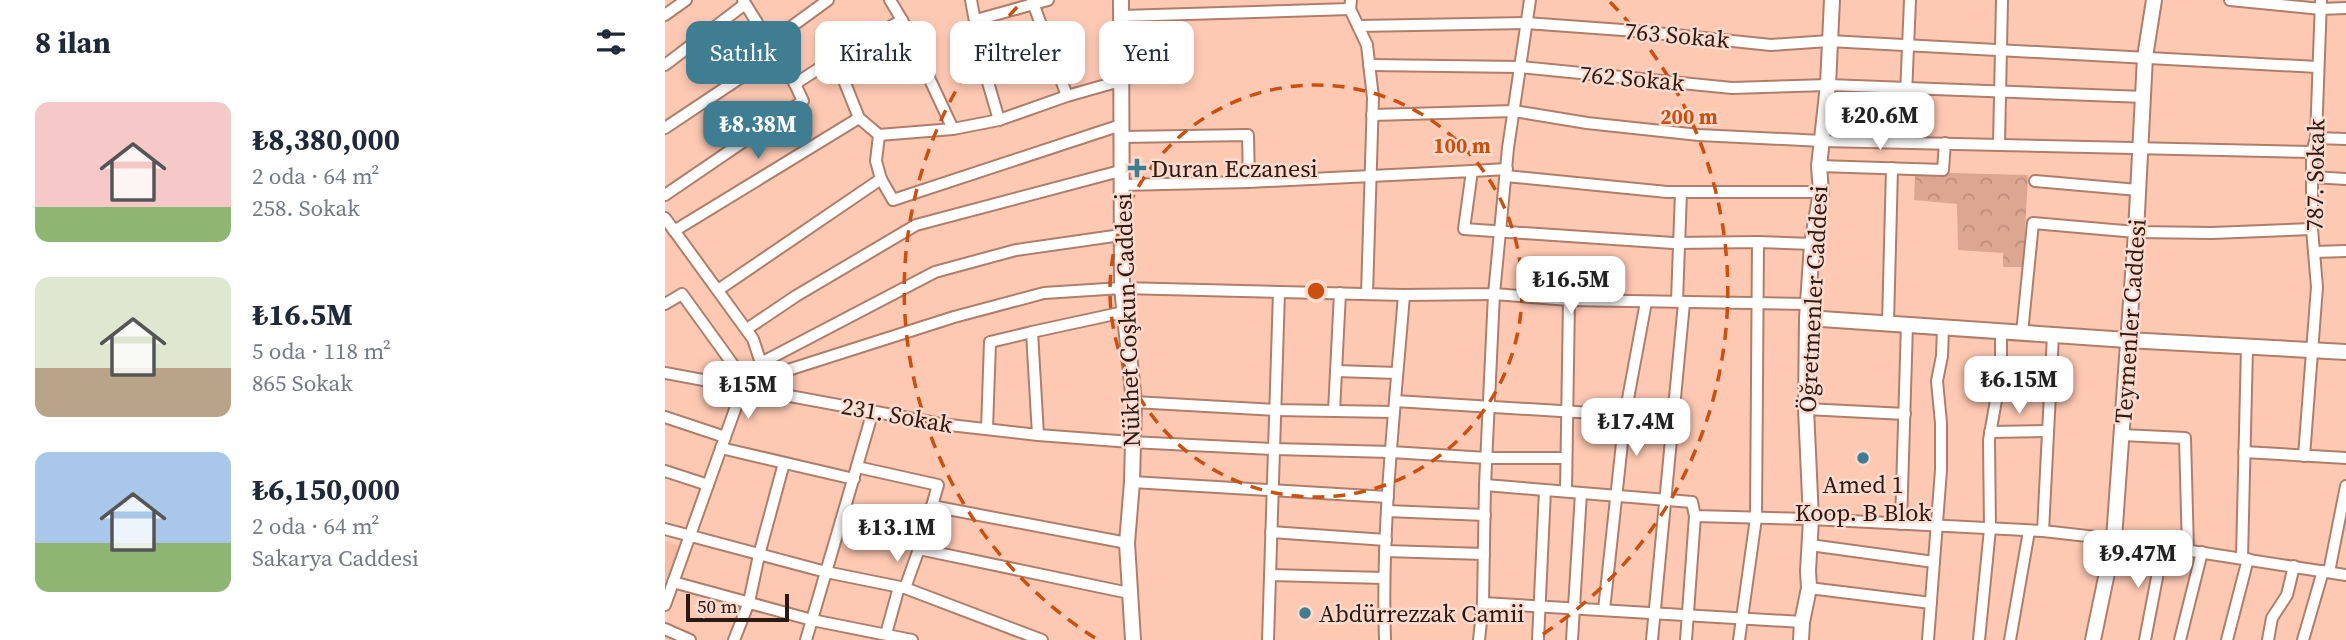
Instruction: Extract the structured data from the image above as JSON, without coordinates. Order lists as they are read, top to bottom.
{
  "streets": {
    "street": [
      "763 Sokak",
      "762 Sokak",
      "787. Sokak",
      "Öğretmenler Caddesi",
      "Nükhet Coşkun Caddesi",
      "Teymenler Caddesi",
      "231. Sokak"
    ]
  },
  "crossings": [
    ["763 Sokak", "787. Sokak"],
    ["763 Sokak", "Öğretmenler Caddesi"],
    ["763 Sokak", "Teymenler Caddesi"],
    ["762 Sokak", "Öğretmenler Caddesi"],
    ["762 Sokak", "Teymenler Caddesi"],
    ["Nükhet Coşkun Caddesi", "231. Sokak"]
  ],
  "places": {
    "health": ["Duran Eczanesi"],
    "other": ["Amed 1 Koop. B Blok", "Abdürrezzak Camii"]
  },
  "scale_bar": "50 m",
  "page": {
    "heading": "8 ilan",
    "chip": [
      "Satılık",
      "Kiralık",
      "Filtreler",
      "Yeni"
    ],
    "list": [
      {
        "name": "₺8,380,000",
        "note": "2 oda · 64 m² · 258. Sokak"
      },
      {
        "name": "₺16.5M",
        "note": "5 oda · 118 m² · 865 Sokak"
      },
      {
        "name": "₺6,150,000",
        "note": "2 oda · 64 m² · Sakarya Caddesi"
      }
    ],
    "price": [
      "₺20.6M",
      "₺8.38M",
      "₺16.5M",
      "₺6.15M",
      "₺15M",
      "₺17.4M",
      "₺13.1M",
      "₺9.47M"
    ],
    "scale": "50 m"
  },
  "rings": ["200 m", "100 m"]
}
